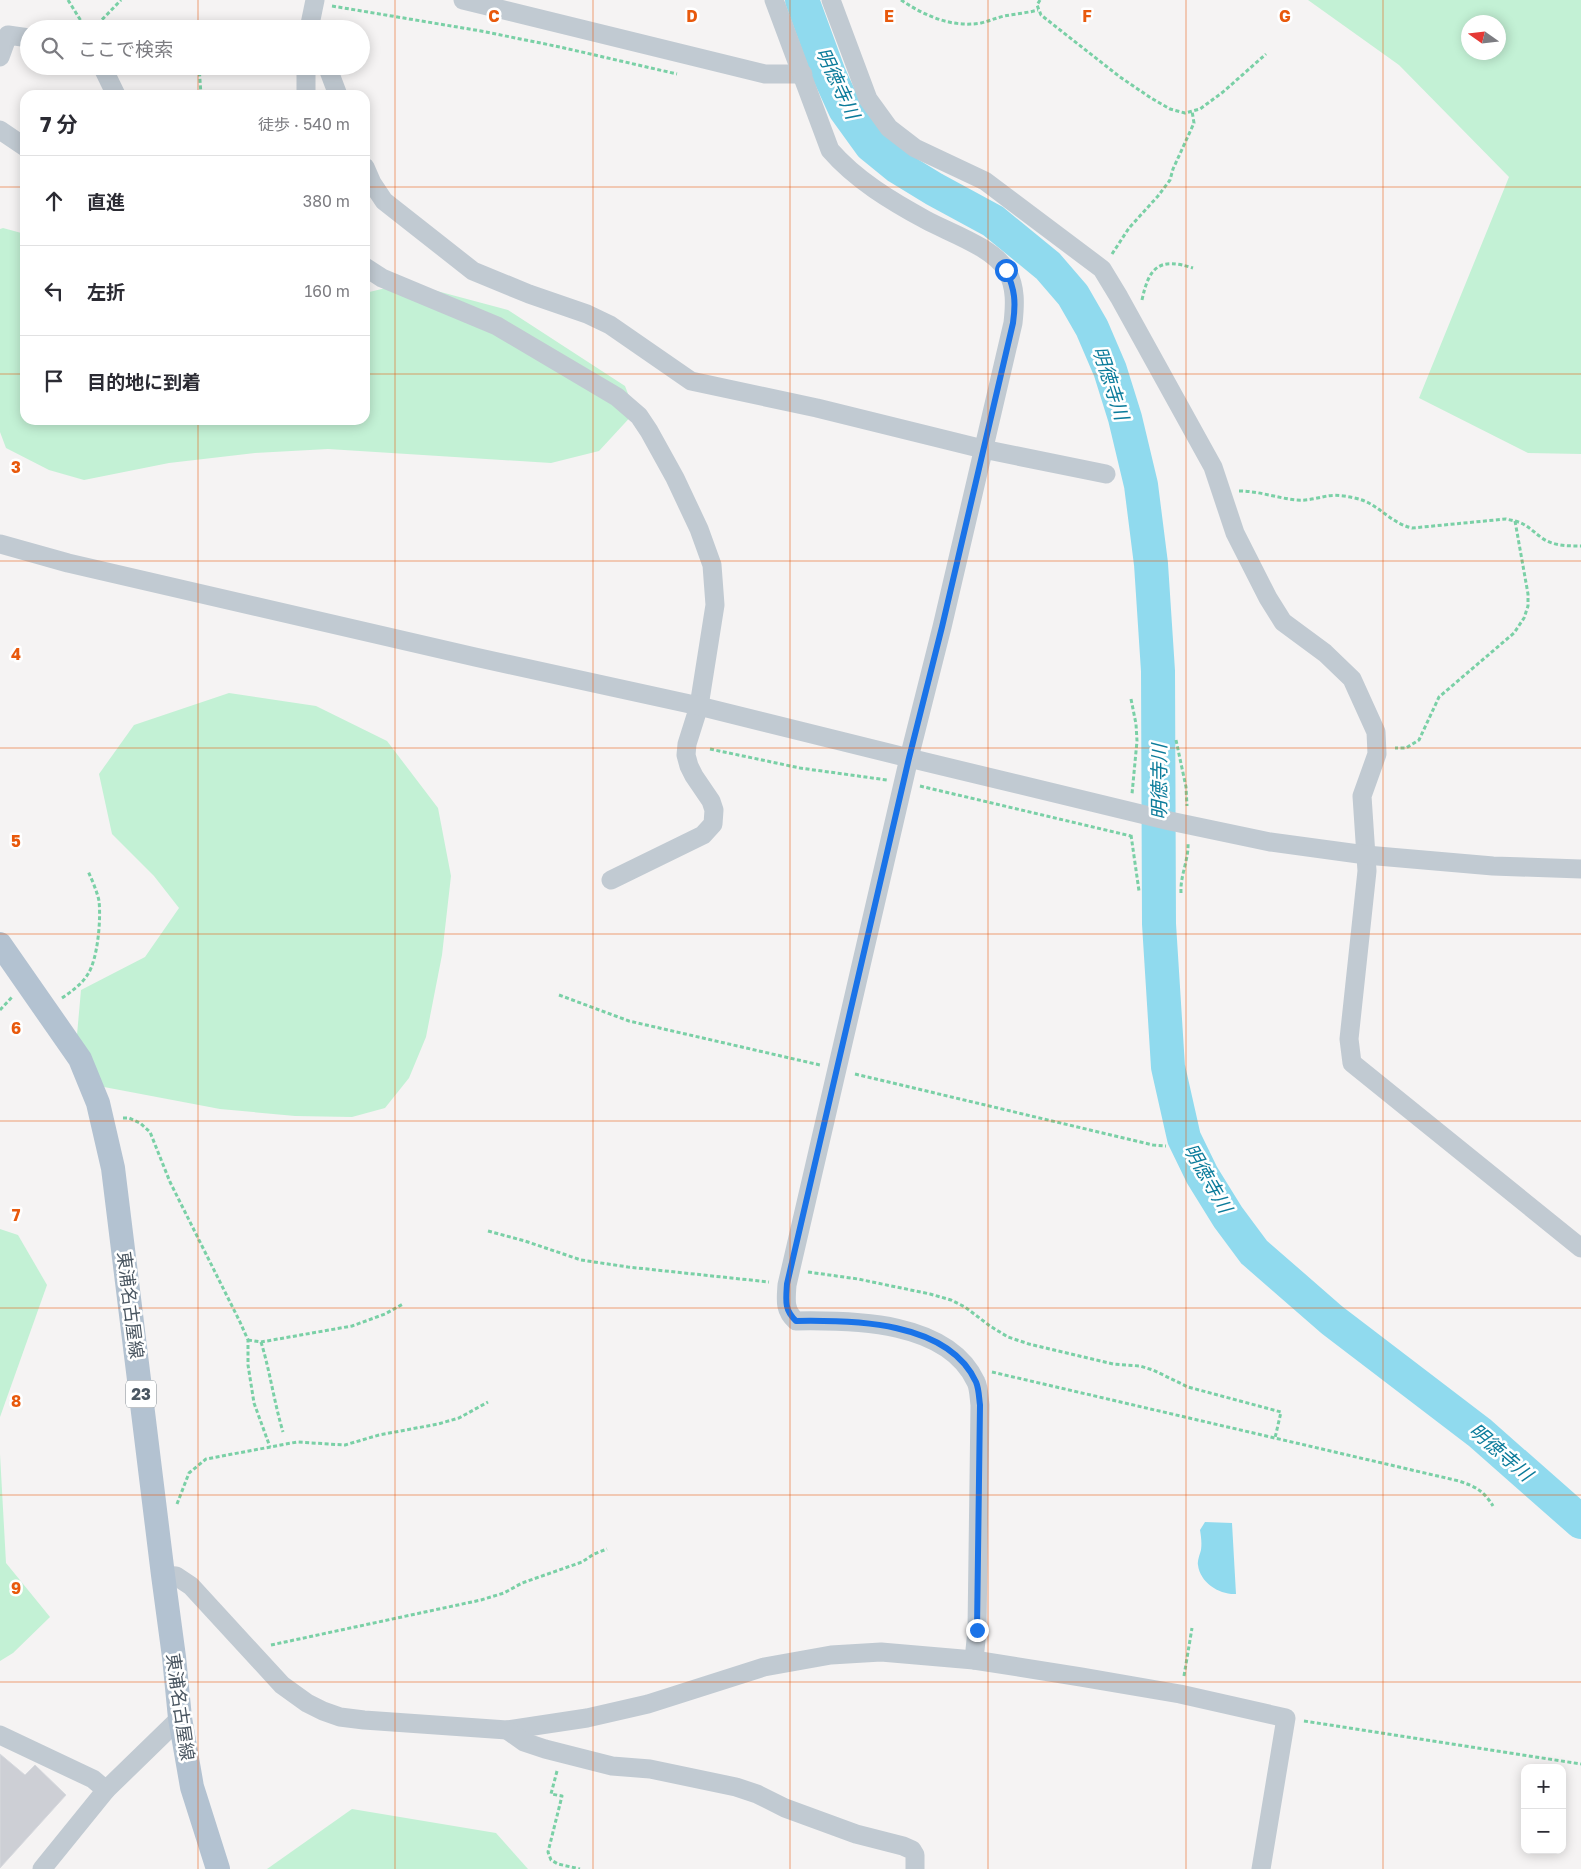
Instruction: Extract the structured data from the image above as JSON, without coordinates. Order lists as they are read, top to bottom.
{
  "streets": {
    "main road": ["東浦名古屋線", "23"]
  },
  "water": ["明徳寺川"],
  "north": "left",
  "page": {
    "search": "ここで検索",
    "heading": ["7 分", "徒歩 · 540 m"],
    "list": [
      ["直進", "380 m"],
      ["左折", "160 m"],
      "目的地に到着"
    ],
    "map_buttons": ["+", "−"]
  },
  "grid": {
    "columns": [
      "C",
      "D",
      "E",
      "F",
      "G"
    ],
    "rows": [
      "3",
      "4",
      "5",
      "6",
      "7",
      "8",
      "9"
    ]
  }
}
